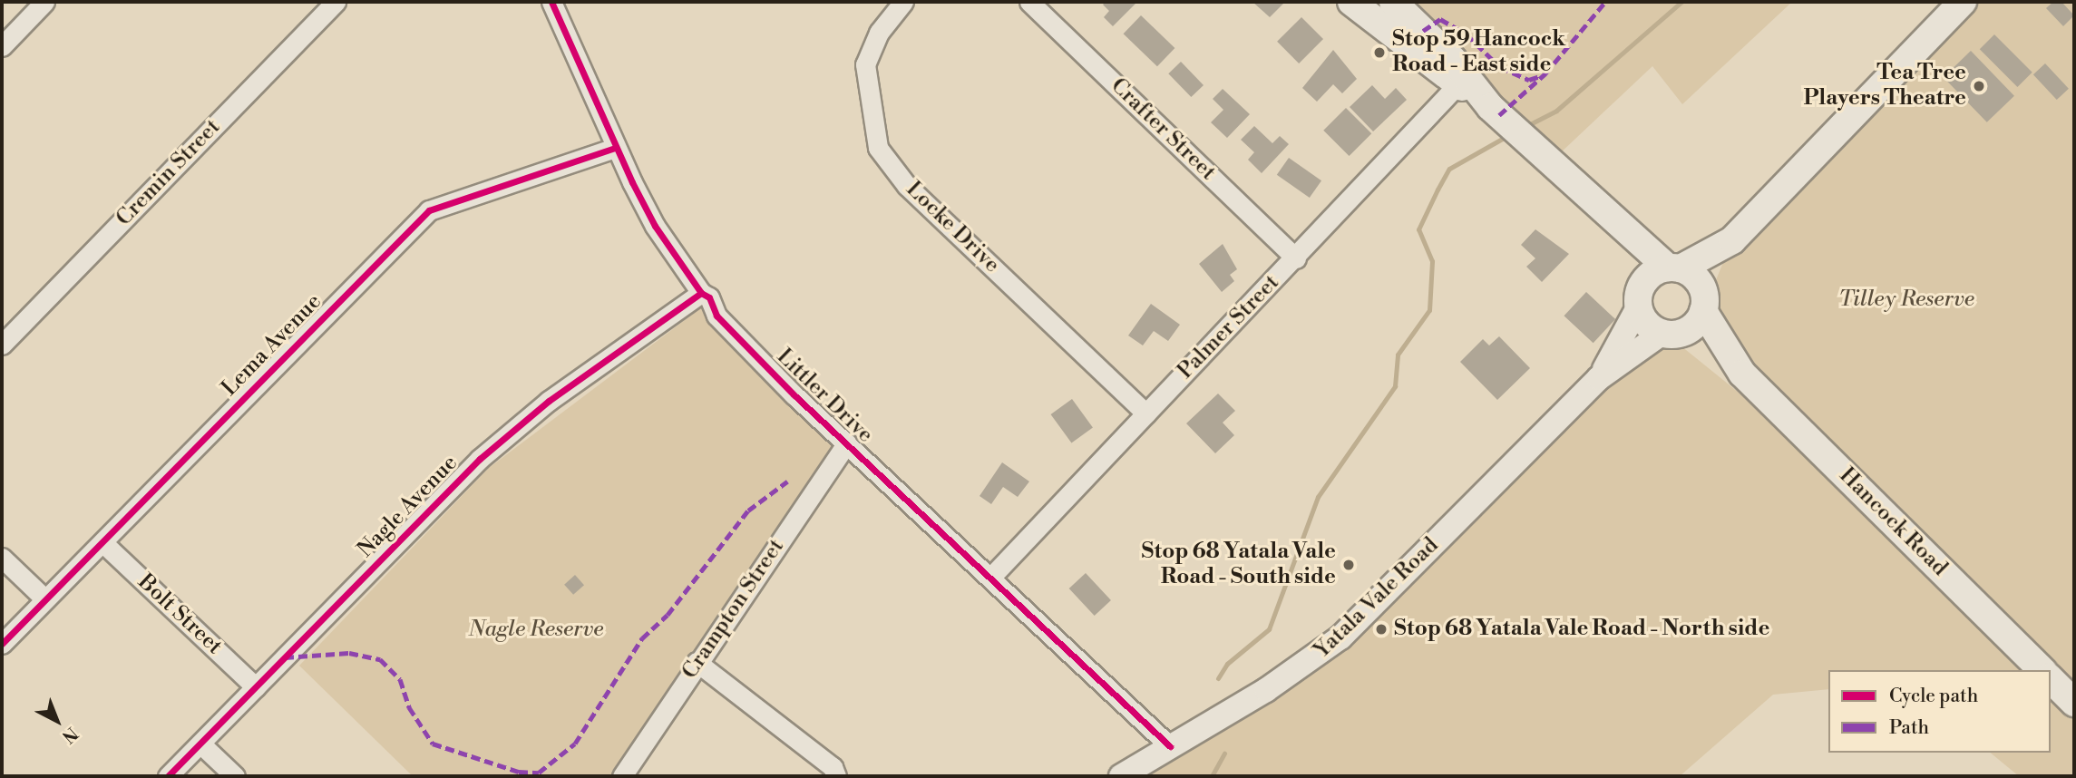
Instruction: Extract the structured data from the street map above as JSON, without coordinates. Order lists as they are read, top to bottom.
{
  "streets": {
    "main road": ["Hancock Road"],
    "street": [
      "Crafter Street",
      "Cremin Street",
      "Locke Drive",
      "Palmer Street",
      "Lema Avenue",
      "Littler Drive",
      "Nagle Avenue",
      "Yatala Vale Road",
      "Crampton Street",
      "Bolt Street"
    ]
  },
  "crossings": [
    ["Crafter Street", "Palmer Street"],
    ["Locke Drive", "Palmer Street"],
    ["Palmer Street", "Littler Drive"],
    ["Lema Avenue", "Littler Drive"],
    ["Lema Avenue", "Bolt Street"],
    ["Littler Drive", "Nagle Avenue"],
    ["Littler Drive", "Yatala Vale Road"],
    ["Littler Drive", "Crampton Street"],
    ["Nagle Avenue", "Bolt Street"],
    ["Hancock Road", "Yatala Vale Road"]
  ],
  "parks": ["Tilley Reserve", "Nagle Reserve"],
  "places": [
    "Stop 59 Hancock Road - East side",
    "Tea Tree Players Theatre",
    "Stop 68 Yatala Vale Road - South side",
    "Stop 68 Yatala Vale Road - North side"
  ],
  "legend": ["Cycle path", "Path"],
  "north": "bottom right"
}
